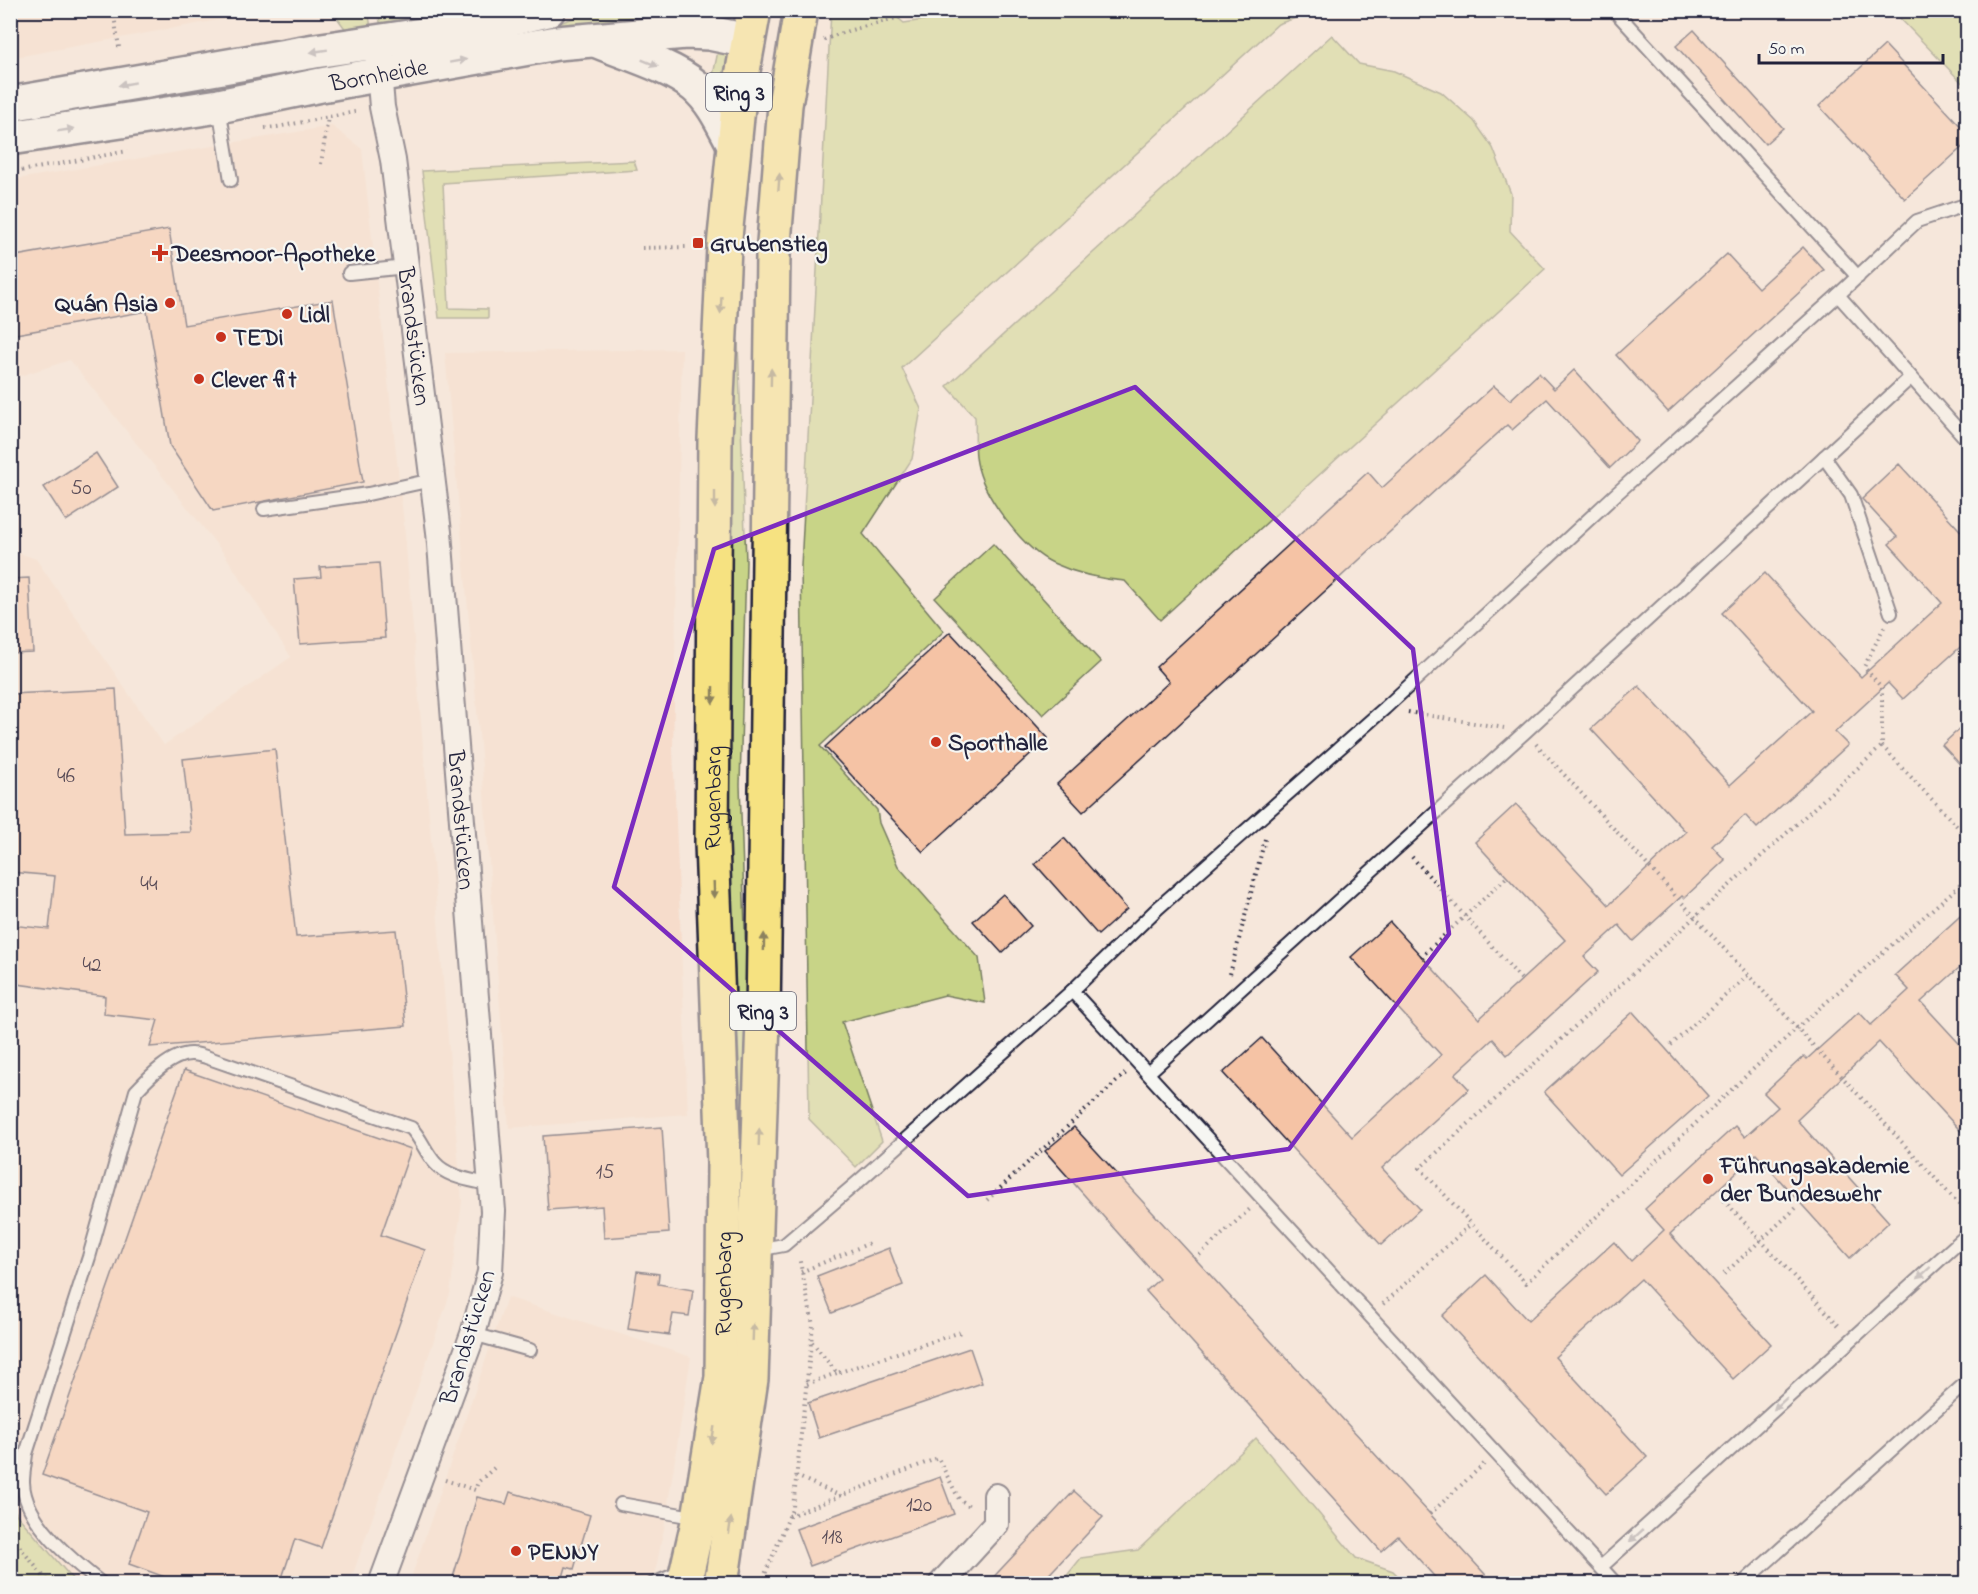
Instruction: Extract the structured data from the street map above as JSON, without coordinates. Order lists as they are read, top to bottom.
{
  "streets": {
    "main road": ["Ring 3", "Rugenbarg"],
    "street": ["Bornheide", "Brandstücken"]
  },
  "crossings": [
    ["Bornheide", "Brandstücken"],
    ["Bornheide", "Rugenbarg"]
  ],
  "places": {
    "transit": ["Grubenstieg"],
    "health": ["Deesmoor-Apotheke"],
    "other": [
      "Quán Asia",
      "Lidl",
      "TEDi",
      "Clever fit",
      "Sporthalle",
      "Führungsakademie der Bundeswehr",
      "PENNY"
    ]
  },
  "house_numbers": [
    "50",
    "46",
    "44",
    "42",
    "15",
    "120",
    "118"
  ],
  "scale_bar": "50 m"
}
